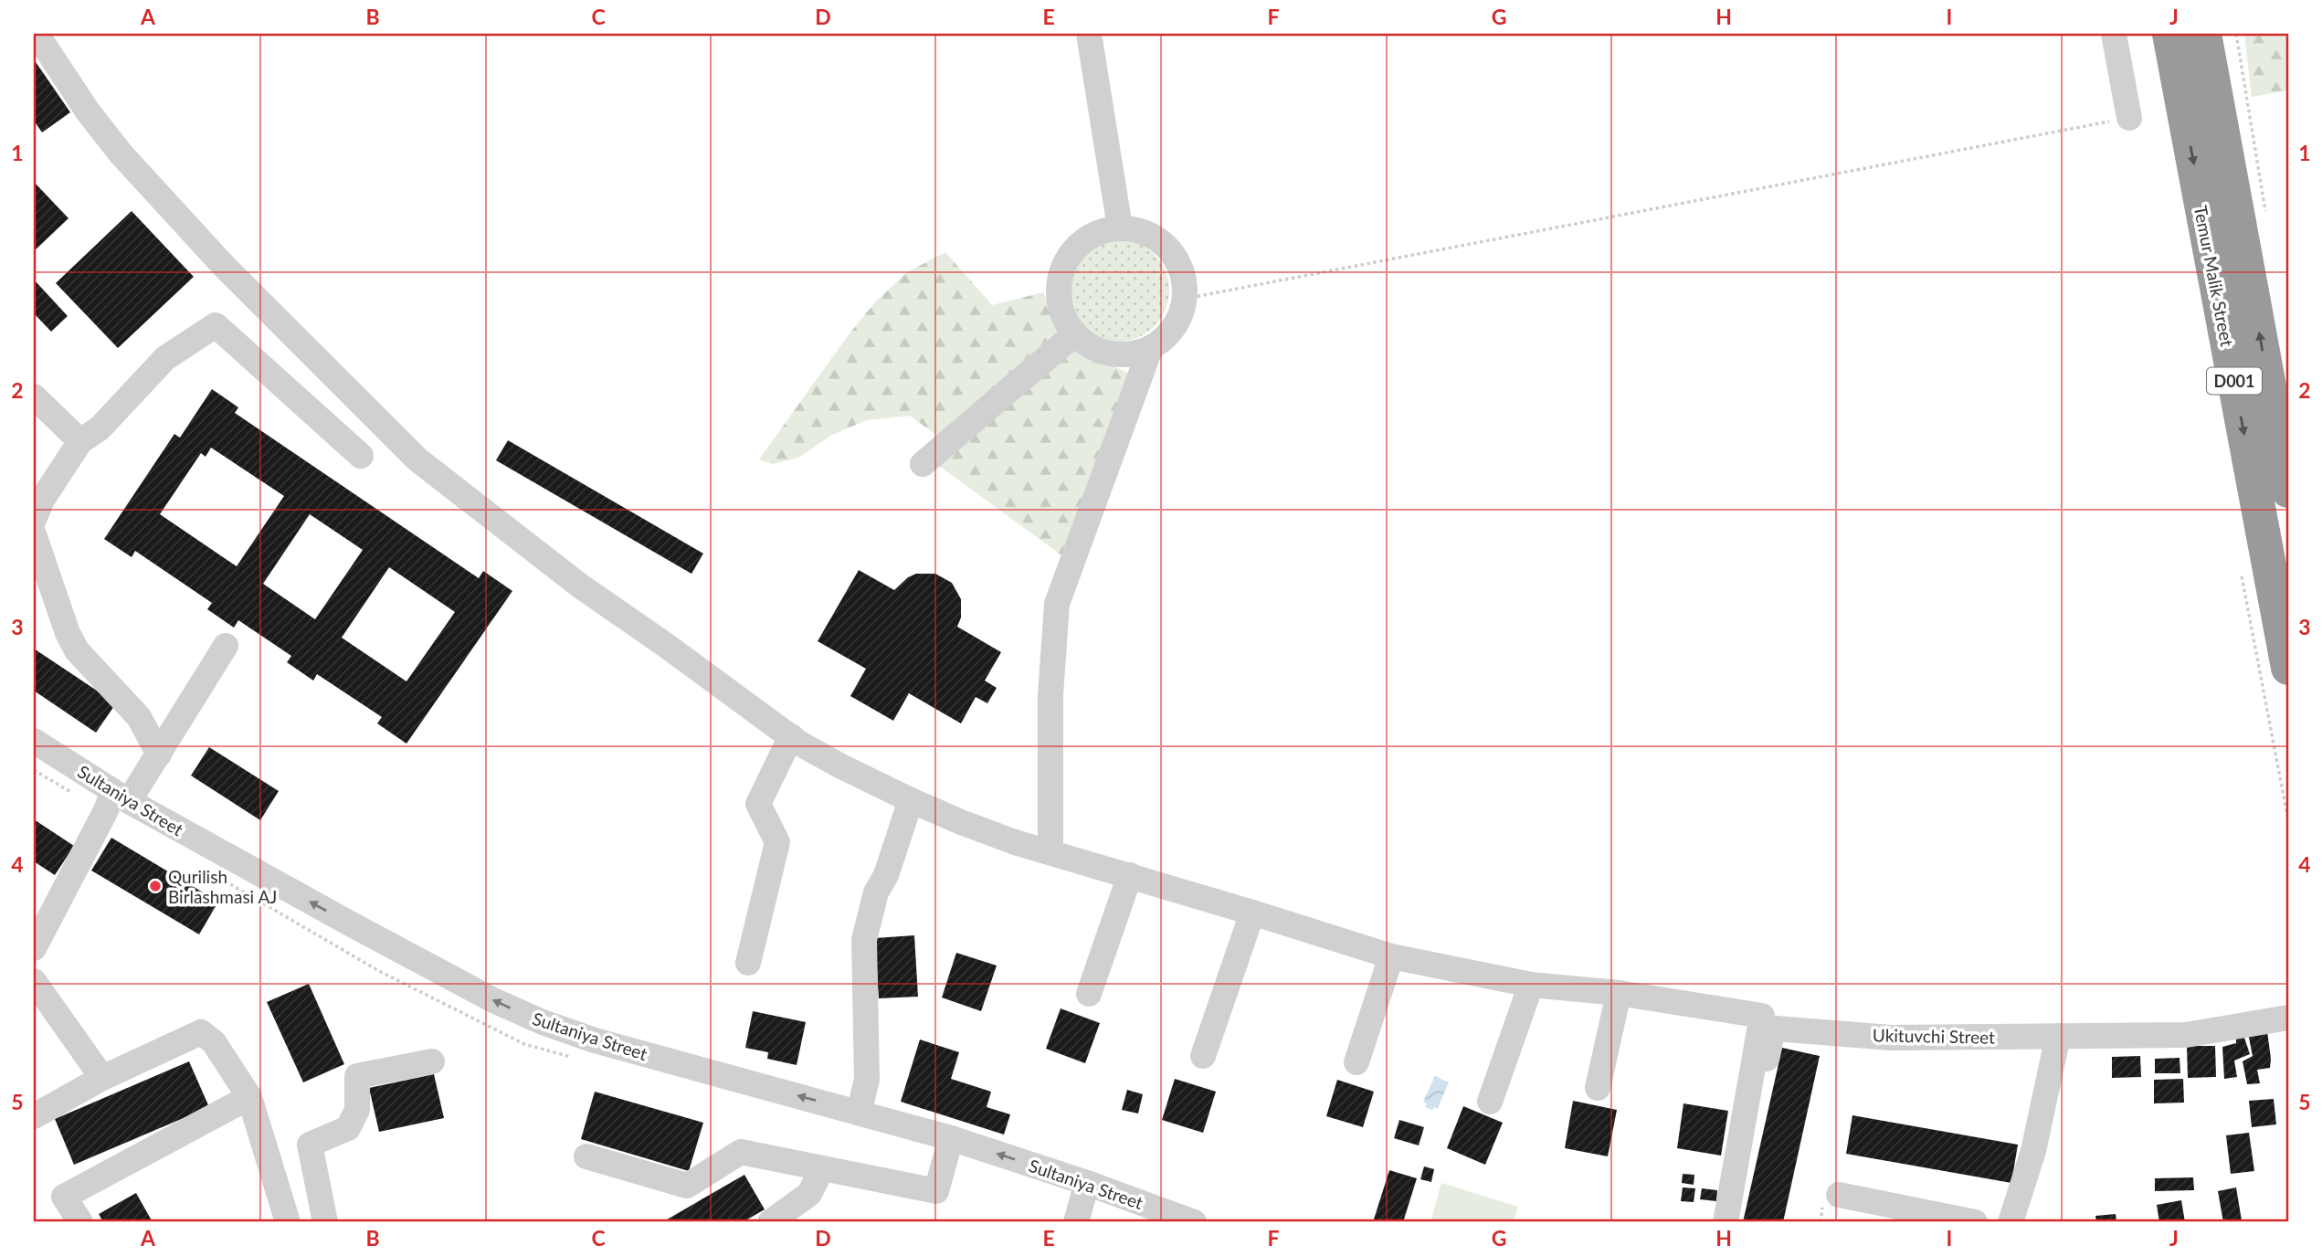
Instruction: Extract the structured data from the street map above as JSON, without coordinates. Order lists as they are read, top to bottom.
{
  "streets": {
    "highway": ["Temur Malik Street", "D001"],
    "street": ["Sultаniya Street", "Ukituvchi Street"]
  },
  "one_way": ["Sultаniya Street"],
  "places": ["Qurilish Birlashmasi AJ"],
  "grid": {
    "columns": [
      "A",
      "B",
      "C",
      "D",
      "E",
      "F",
      "G",
      "H",
      "I",
      "J"
    ],
    "rows": [
      "1",
      "2",
      "3",
      "4",
      "5"
    ]
  }
}
